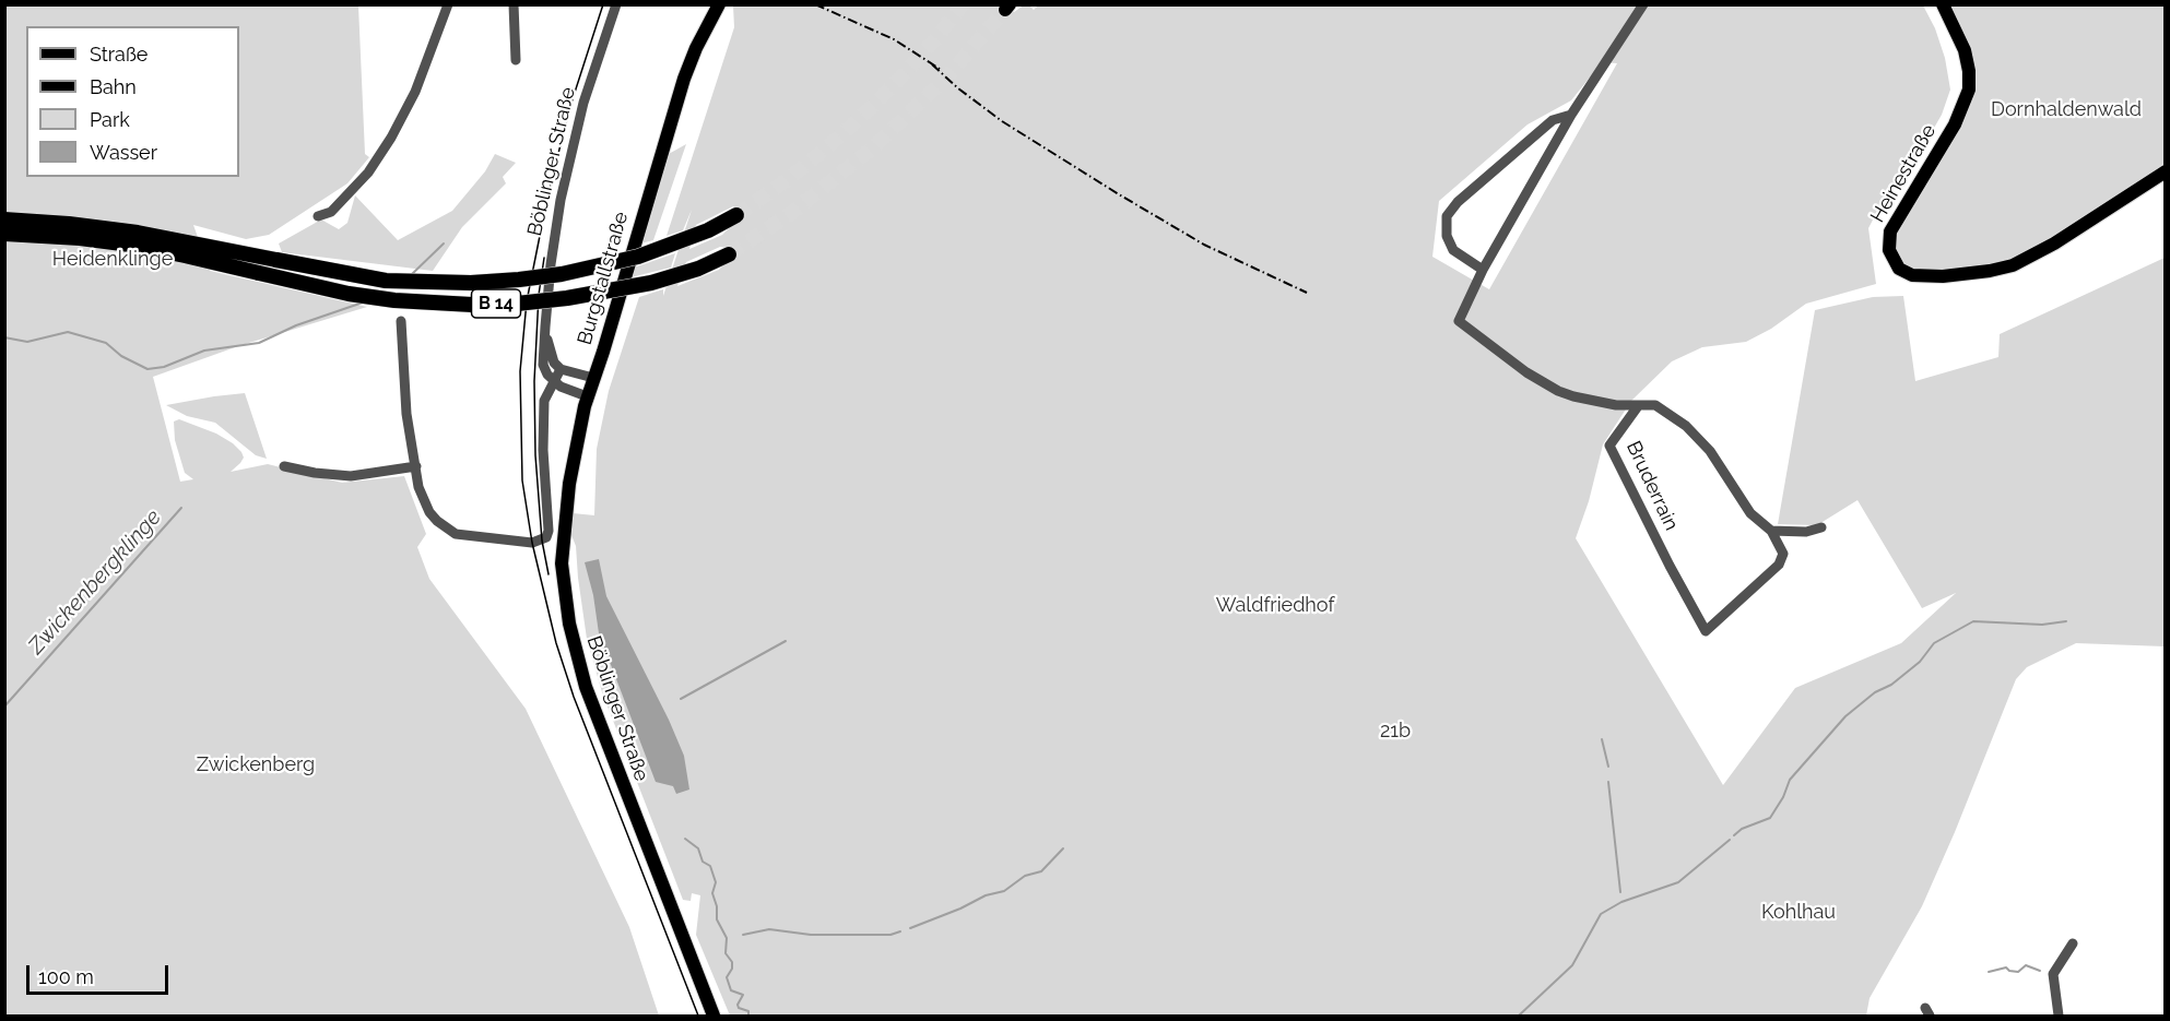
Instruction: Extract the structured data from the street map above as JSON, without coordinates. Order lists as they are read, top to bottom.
{
  "streets": {
    "highway": ["B 14"],
    "main road": ["Böblinger Straße", "Heinestraße", "Burgstallstraße"],
    "street": ["Bruderrain"]
  },
  "crossings": [
    ["Böblinger Straße", "Burgstallstraße"]
  ],
  "water": ["Zwickenbergklinge"],
  "parks": [
    "Dornhaldenwald",
    "Heidenklinge",
    "Waldfriedhof",
    "21b",
    "Zwickenberg",
    "Kohlhau"
  ],
  "legend": [
    "Straße",
    "Bahn",
    "Park",
    "Wasser"
  ],
  "scale_bar": "100 m"
}
